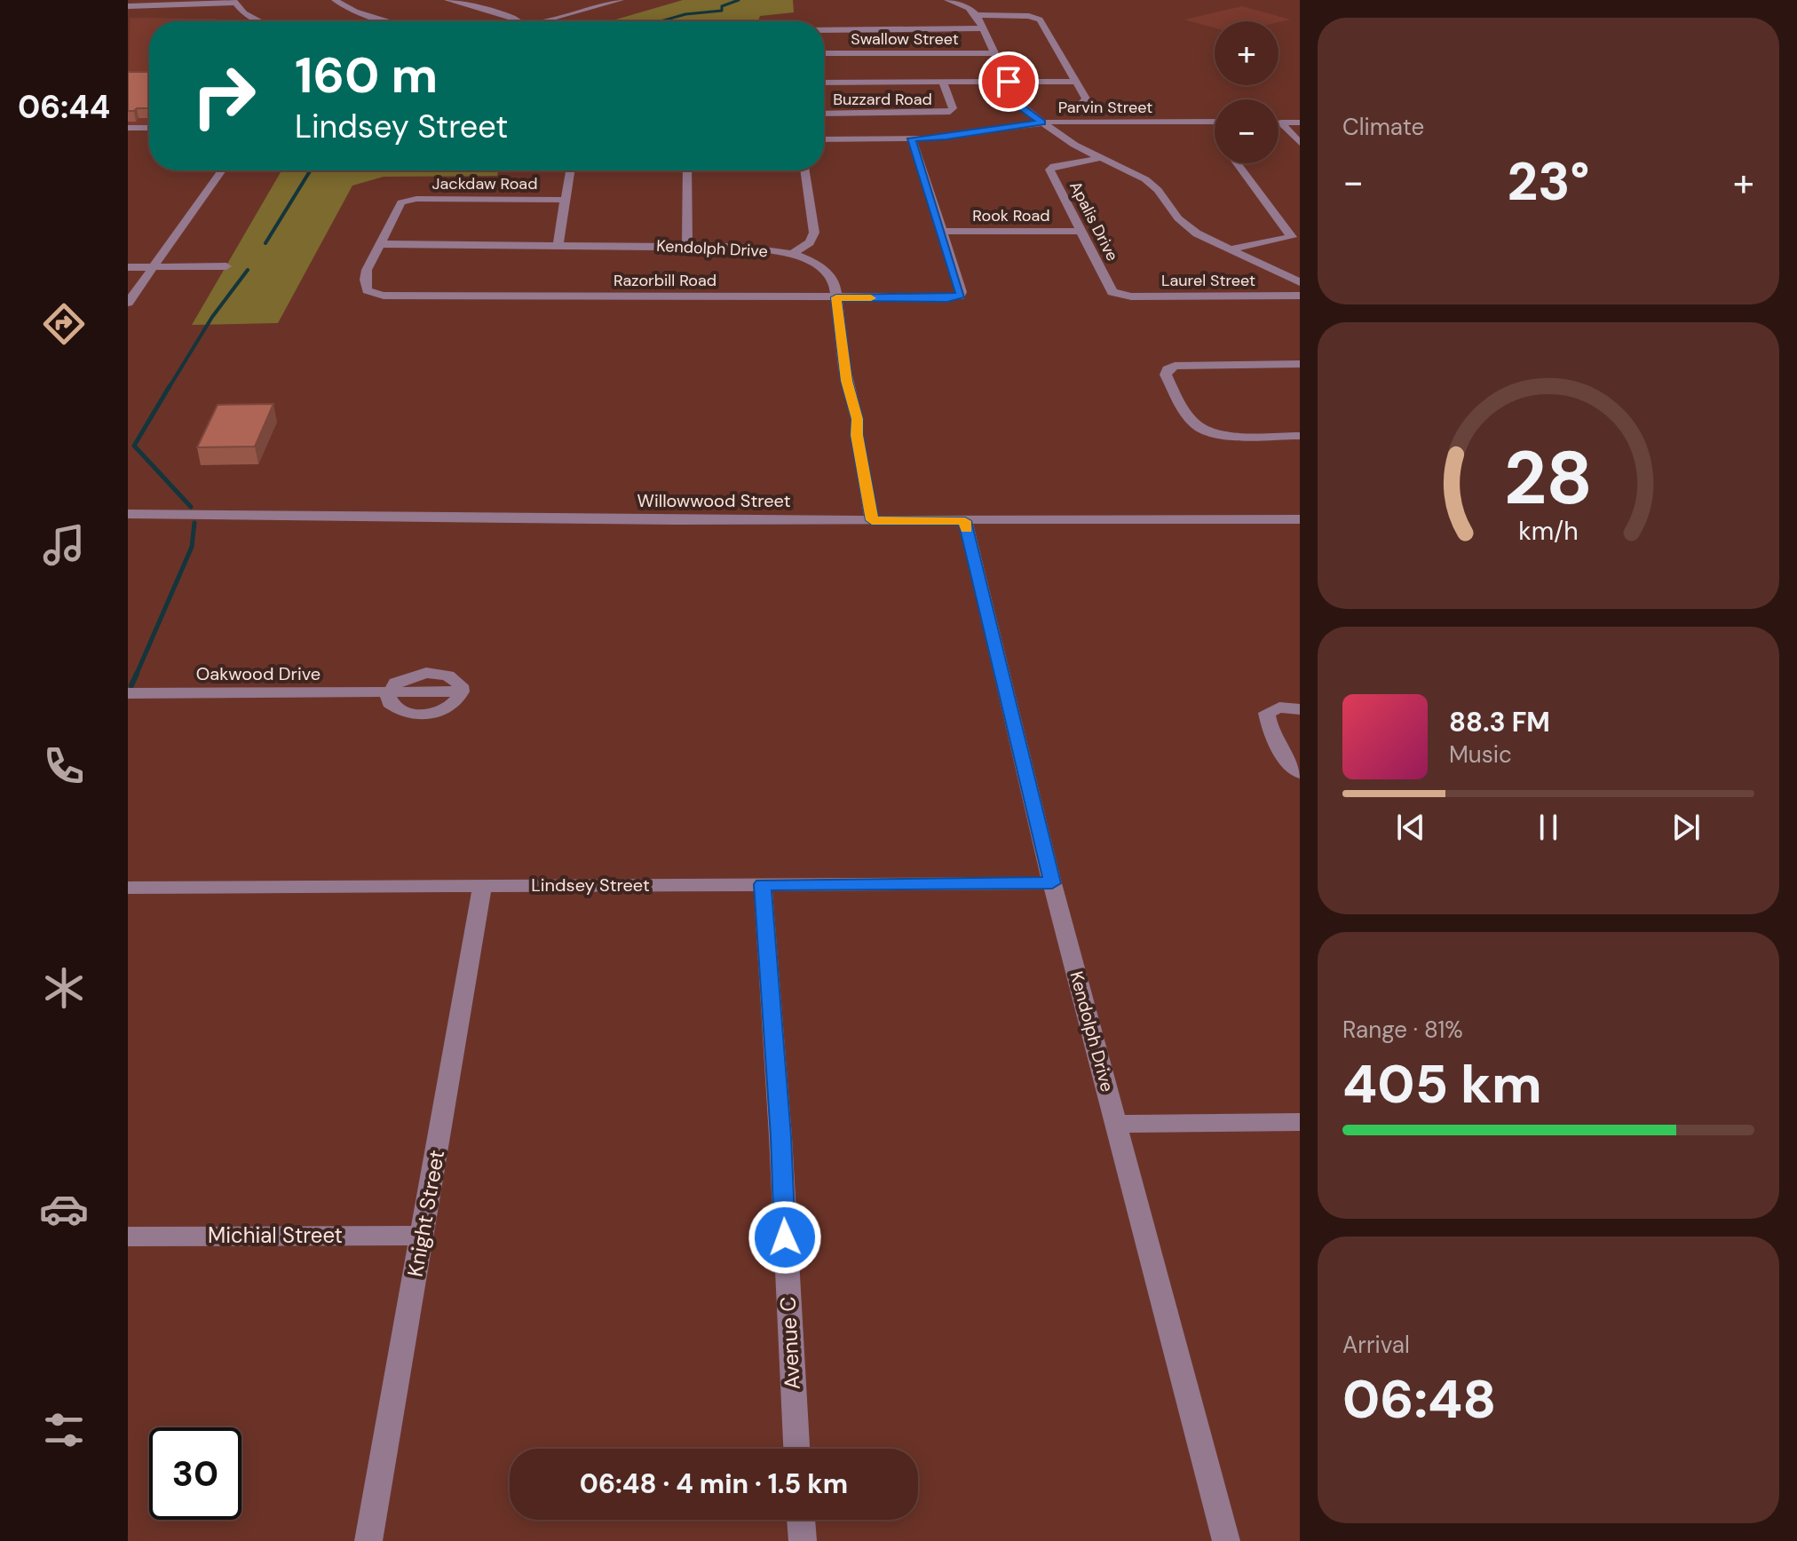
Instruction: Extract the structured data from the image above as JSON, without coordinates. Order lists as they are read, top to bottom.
{
  "streets": {
    "street": [
      "Swallow Street",
      "Buzzard Road",
      "Parvin Street",
      "Jackdaw Road",
      "Rook Road",
      "Apalis Drive",
      "Kendolph Drive",
      "Razorbill Road",
      "Laurel Street",
      "Willowwood Street",
      "Oakwood Drive",
      "Lindsey Street",
      "Knight Street",
      "Michial Street",
      "Avenue C"
    ]
  },
  "crossings": [
    ["Jackdaw Road", "Kendolph Drive"],
    ["Jackdaw Road", "Razorbill Road"],
    ["Rook Road", "Apalis Drive"],
    ["Rook Road", "Razorbill Road"],
    ["Apalis Drive", "Laurel Street"],
    ["Kendolph Drive", "Razorbill Road"],
    ["Kendolph Drive", "Willowwood Street"],
    ["Kendolph Drive", "Lindsey Street"],
    ["Lindsey Street", "Knight Street"],
    ["Lindsey Street", "Avenue C"],
    ["Knight Street", "Michial Street"]
  ],
  "page": {
    "tabs": "06:44",
    "tile": [
      "Climate",
      ["Range · 81%", "405 km"],
      ["Arrival", "06:48"]
    ],
    "map_buttons": ["+", "−"],
    "turn": ["160 m", "Lindsey Street"],
    "heat": ["−", "23°", "+"],
    "song": ["88.3 FM", "Music"],
    "limit": "30",
    "trip": "06:48 · 4 min · 1.5 km",
    "gauge": ["28", "km/h"]
  }
}
